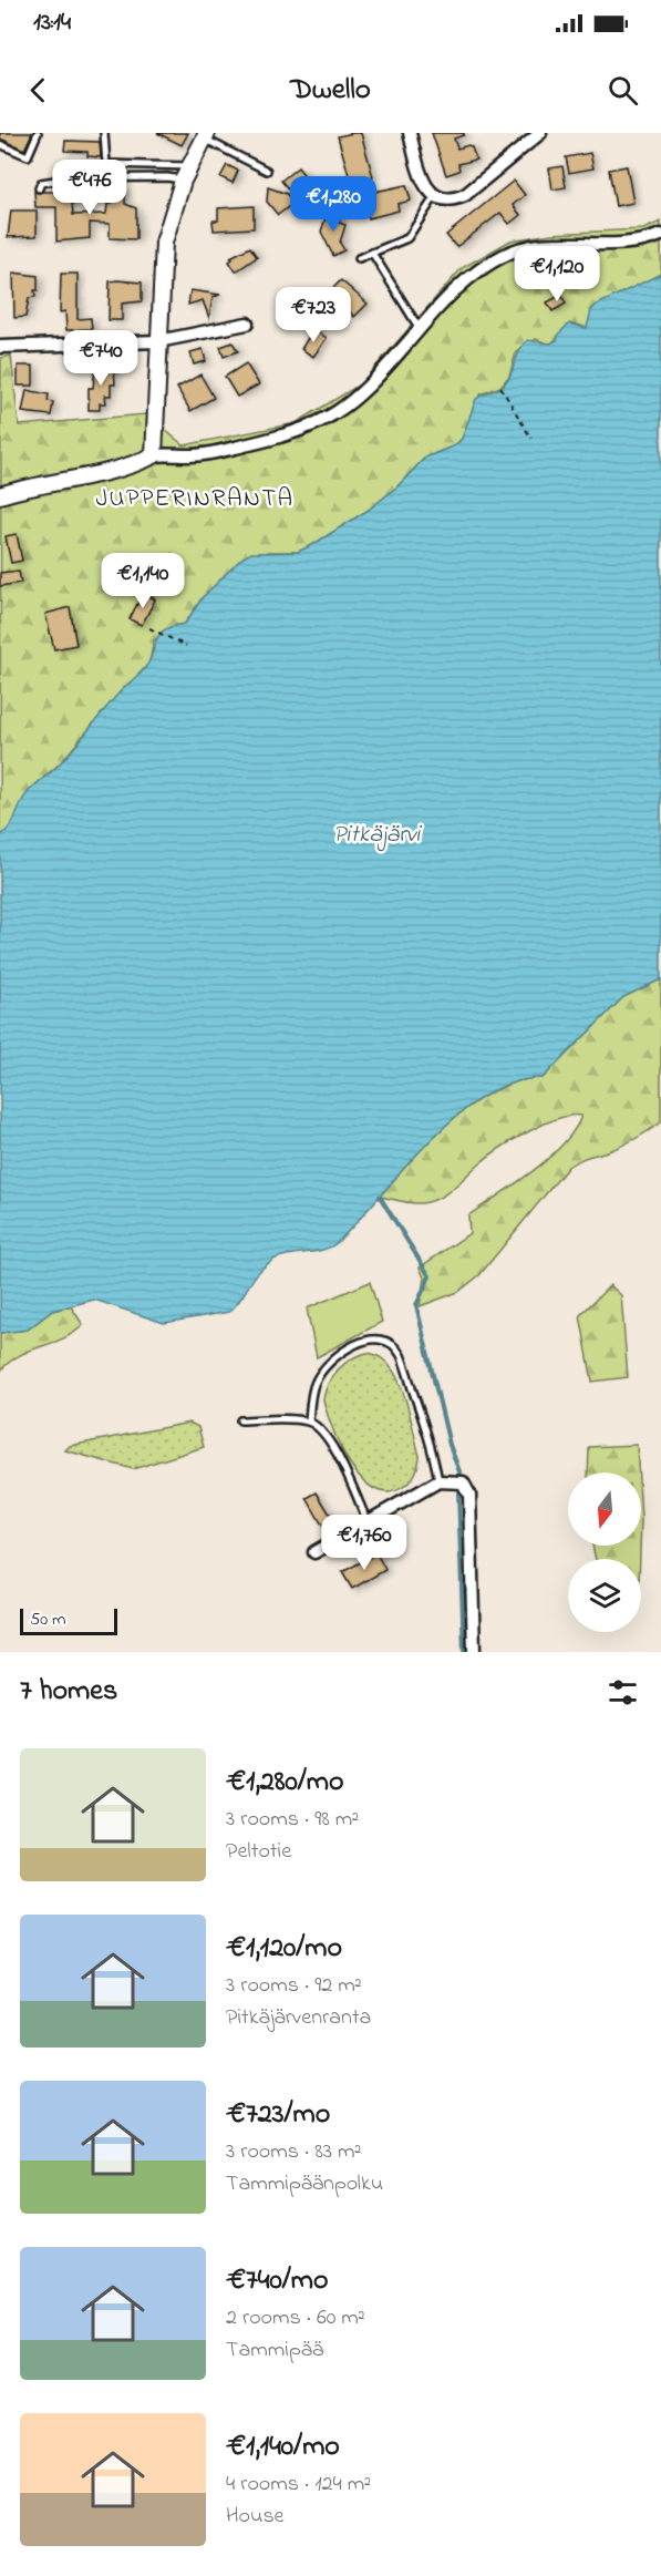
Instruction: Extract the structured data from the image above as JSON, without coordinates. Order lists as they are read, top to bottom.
{
  "districts": ["JUPPERINRANTA"],
  "water": ["Pitkäjärvi"],
  "scale_bar": "50 m",
  "north": "bottom",
  "page": {
    "status": "13:14",
    "header": "Dwello",
    "price": [
      "€476",
      "€1,280",
      "€1,120",
      "€723",
      "€740",
      "€1,140",
      "€1,760"
    ],
    "scale": "50 m",
    "heading": "7 homes",
    "list": [
      {
        "name": "€1,280/mo",
        "note": "3 rooms · 98 m² · Peltotie"
      },
      {
        "name": "€1,120/mo",
        "note": "3 rooms · 92 m² · Pitkäjärvenranta"
      },
      {
        "name": "€723/mo",
        "note": "3 rooms · 83 m² · Tammipäänpolku"
      },
      {
        "name": "€740/mo",
        "note": "2 rooms · 60 m² · Tammipää"
      },
      {
        "name": "€1,140/mo",
        "note": "4 rooms · 124 m² · House"
      }
    ]
  }
}
